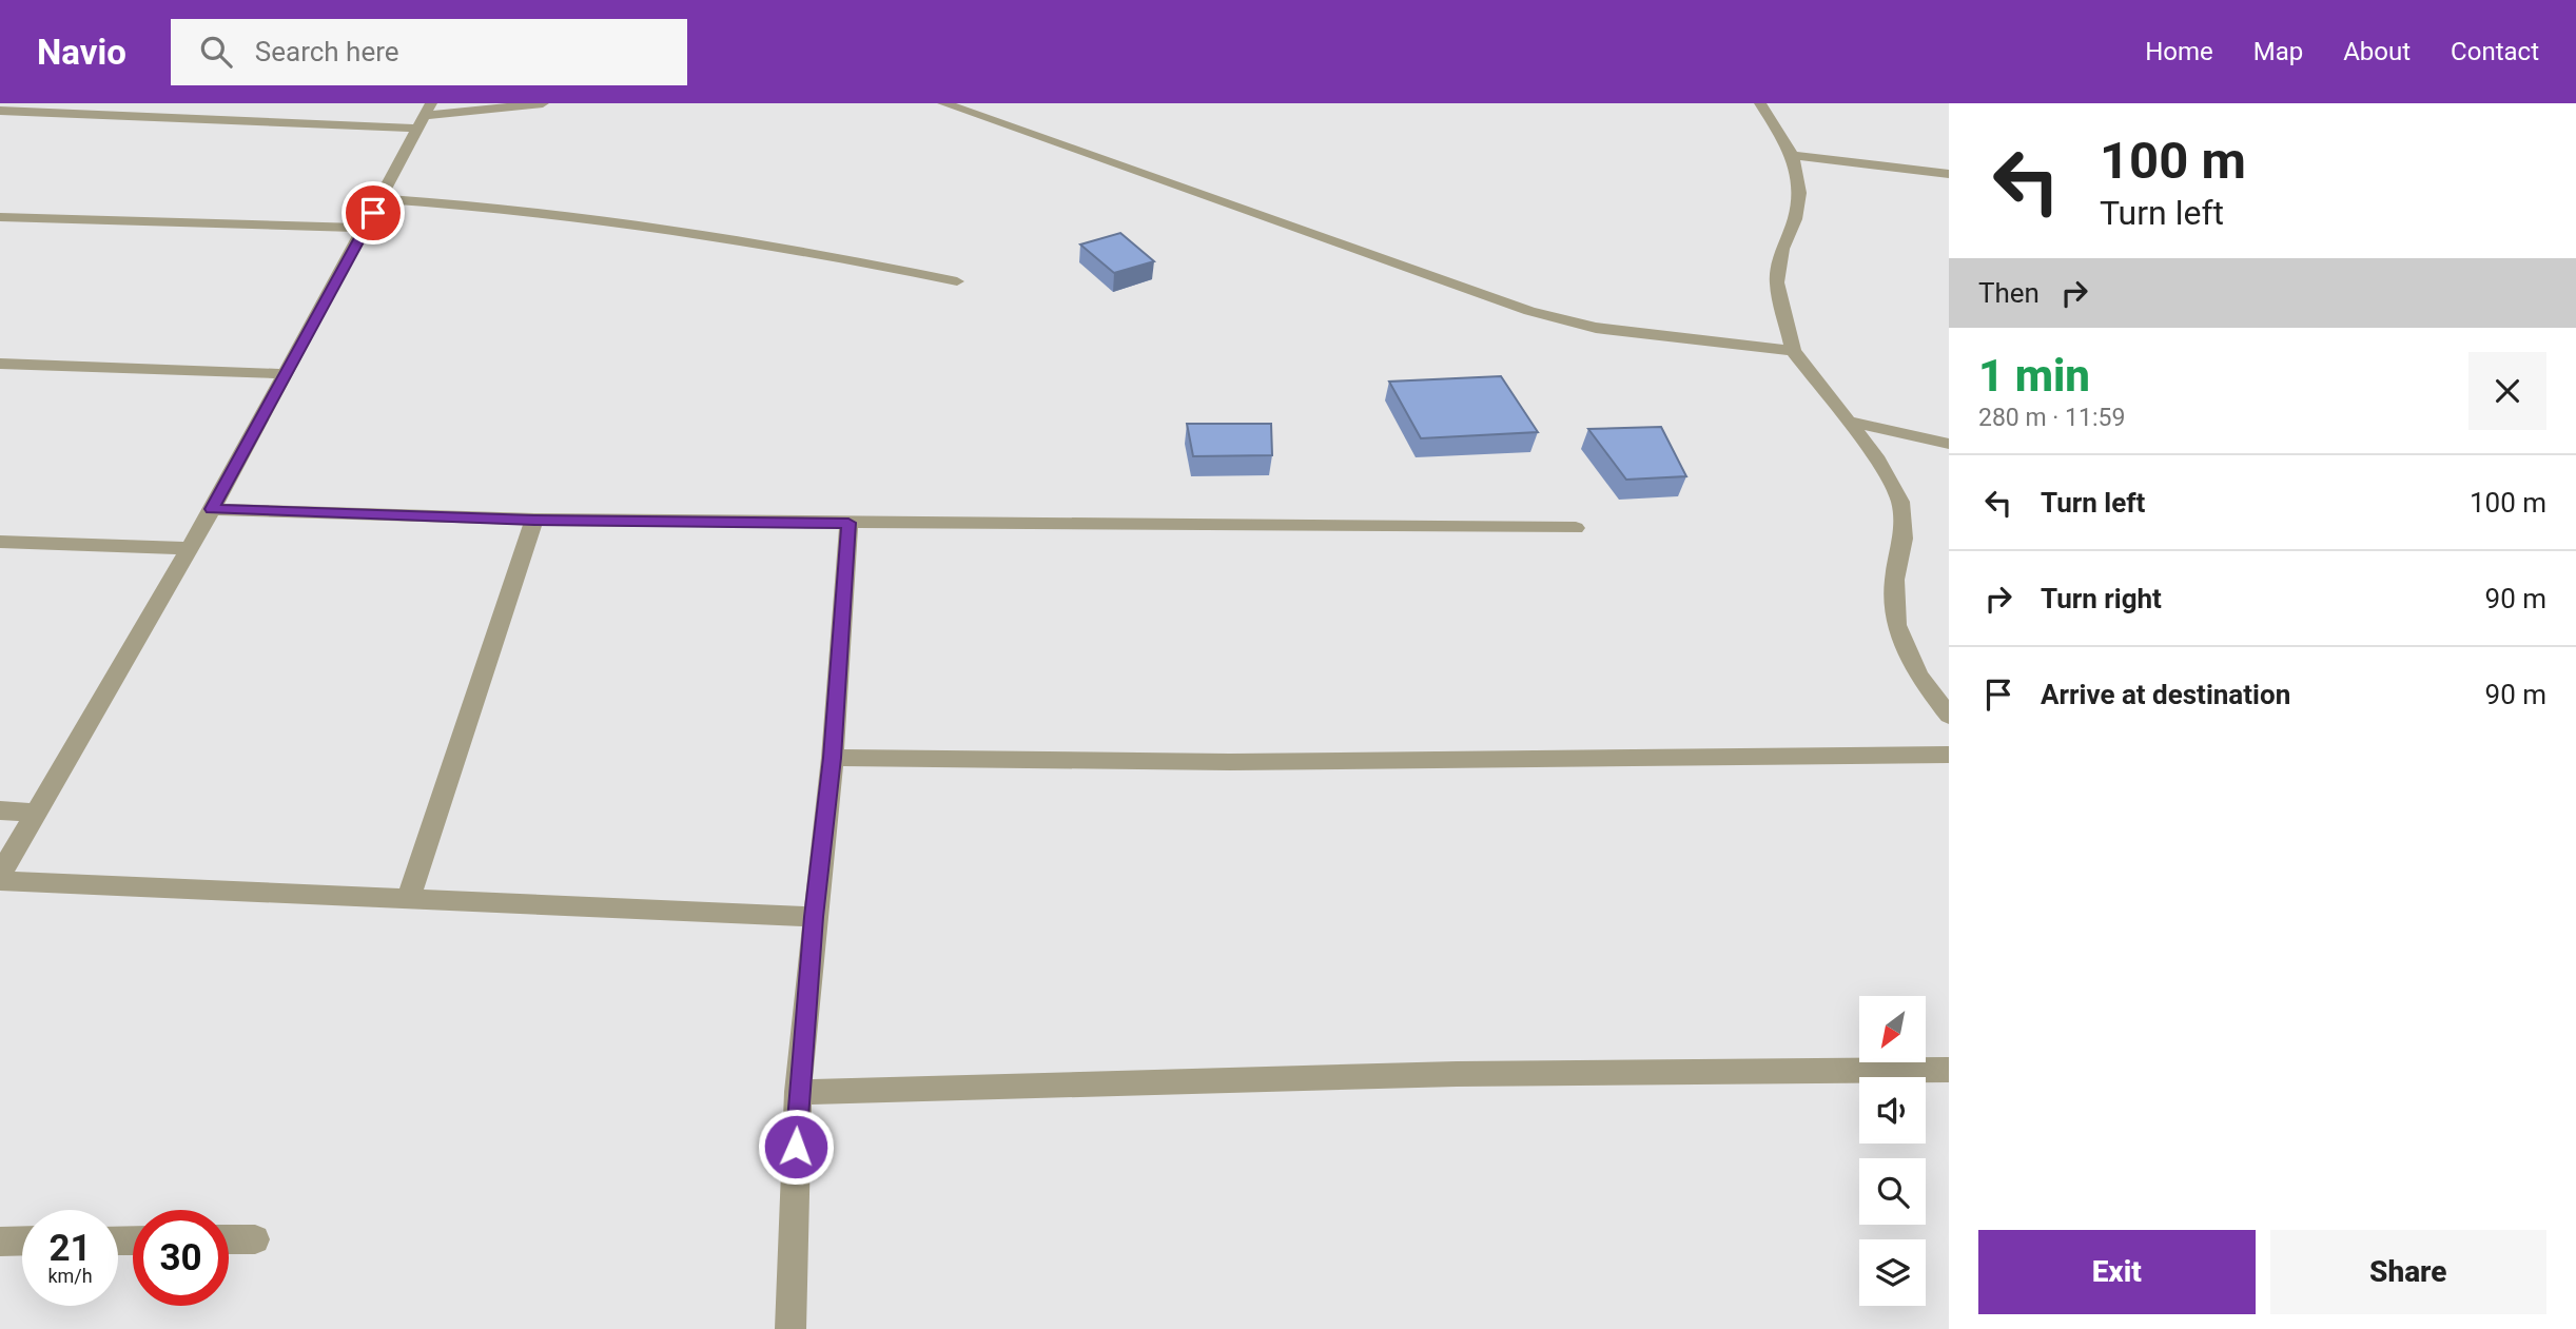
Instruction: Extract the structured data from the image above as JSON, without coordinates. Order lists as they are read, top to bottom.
{
  "north": "bottom left",
  "page": {
    "header": "Navio",
    "search": "Search here",
    "nav": [
      "Home",
      "Map",
      "About",
      "Contact"
    ],
    "turn": ["100 m", "Turn left"],
    "then": "Then",
    "heading": ["1 min", "280 m · 11:59"],
    "list": [
      {
        "name": "Turn left",
        "value": "100 m"
      },
      {
        "name": "Turn right",
        "value": "90 m"
      },
      {
        "name": "Arrive at destination",
        "value": "90 m"
      }
    ],
    "speed": "21 km/h",
    "limit": "30",
    "buttons": ["Exit", "Share"]
  }
}
